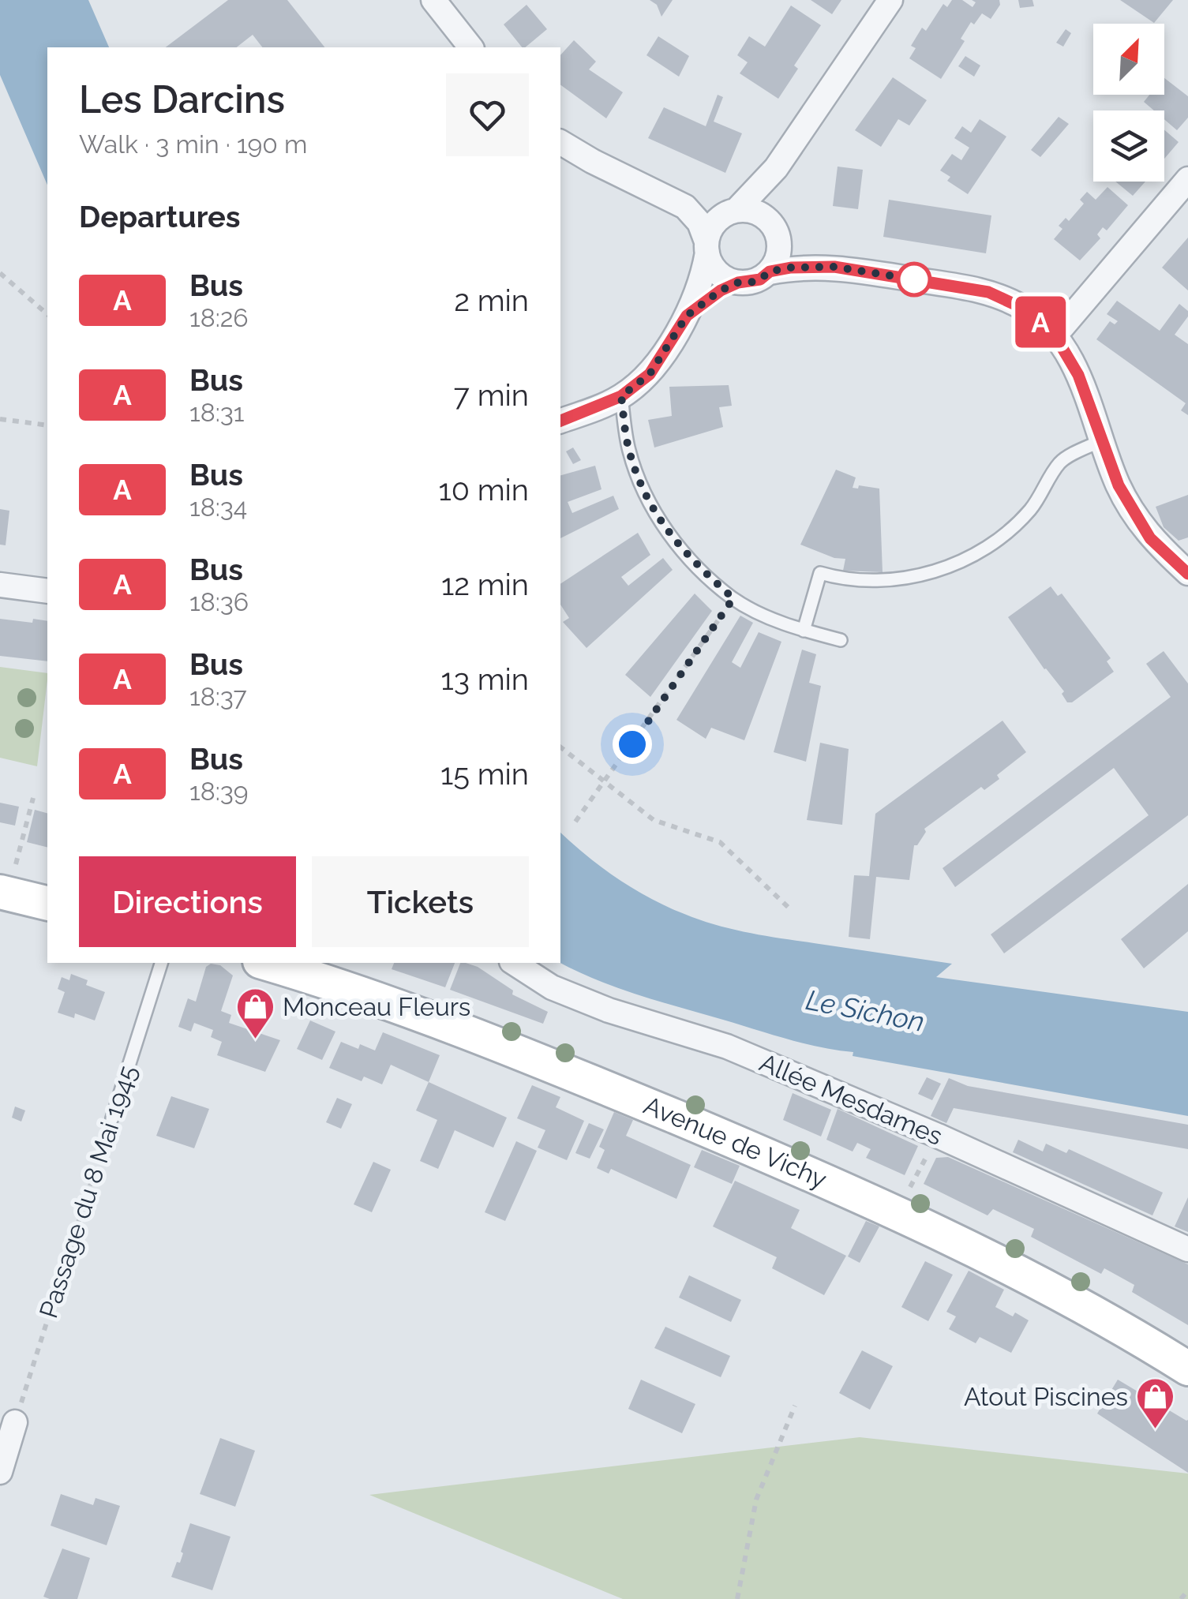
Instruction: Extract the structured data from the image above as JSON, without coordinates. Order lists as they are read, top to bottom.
{
  "streets": {
    "main road": ["Avenue de Vichy"],
    "street": ["Allée Mesdames"],
    "lane": ["Passage du 8 Mai 1945"]
  },
  "water": ["Le Sichon"],
  "places": {
    "shop": ["Monceau Fleurs", "Atout Piscines"]
  },
  "lines": ["bus line A"],
  "north": "top right",
  "page": {
    "on_map": "A",
    "heading": [
      ["Les Darcins", "Walk · 3 min · 190 m"],
      "Departures"
    ],
    "list": [
      {
        "mark": "A",
        "name": "Bus",
        "note": "18:26",
        "value": "2 min"
      },
      {
        "mark": "A",
        "name": "Bus",
        "note": "18:31",
        "value": "7 min"
      },
      {
        "mark": "A",
        "name": "Bus",
        "note": "18:34",
        "value": "10 min"
      },
      {
        "mark": "A",
        "name": "Bus",
        "note": "18:36",
        "value": "12 min"
      },
      {
        "mark": "A",
        "name": "Bus",
        "note": "18:37",
        "value": "13 min"
      },
      {
        "mark": "A",
        "name": "Bus",
        "note": "18:39",
        "value": "15 min"
      }
    ],
    "buttons": ["Directions", "Tickets"]
  }
}
